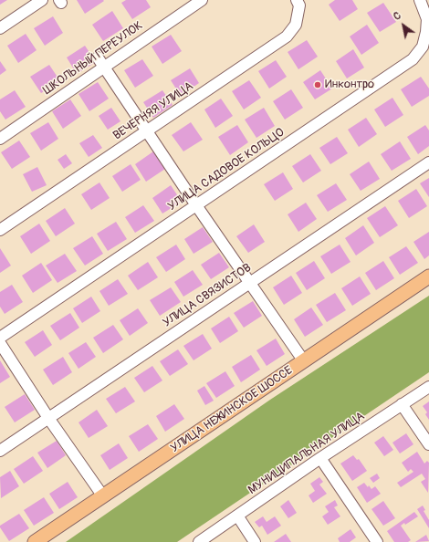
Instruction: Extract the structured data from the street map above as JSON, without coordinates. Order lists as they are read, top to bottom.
{
  "streets": {
    "main road": ["УЛИЦА НЕЖИНСКОЕ ШОССЕ"],
    "street": [
      "ШКОЛЬНЫЙ ПЕРЕУЛОК",
      "ВЕЧЕРНЯЯ УЛИЦА",
      "УЛИЦА САДОВОЕ КОЛЬЦО",
      "УЛИЦА СВЯЗИСТОВ",
      "МУНИЦИПАЛЬНАЯ УЛИЦА"
    ]
  },
  "places": ["Инконтро"],
  "north": "top left"
}
